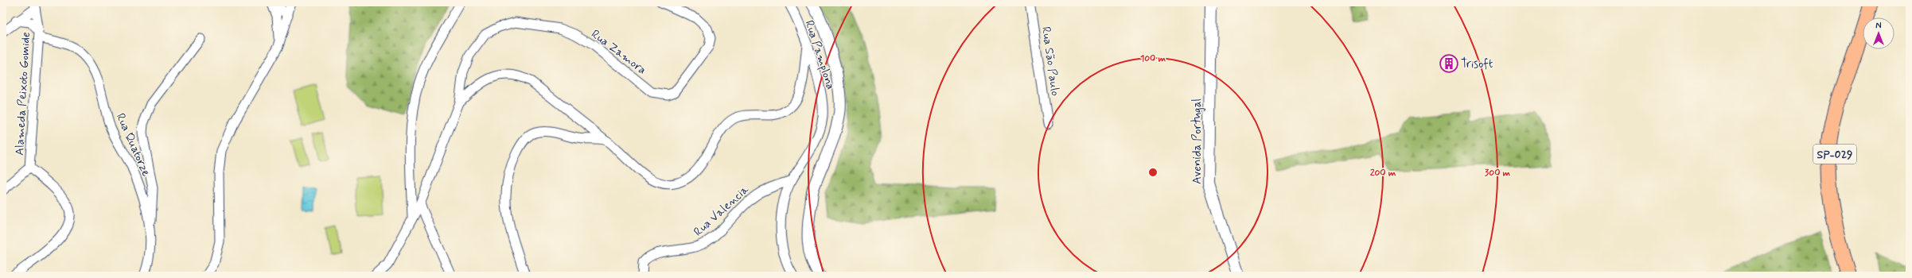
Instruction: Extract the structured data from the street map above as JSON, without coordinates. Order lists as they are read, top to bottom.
{
  "streets": {
    "highway": ["SP-029"],
    "street": [
      "Rua Zamora",
      "Rua Pamplona",
      "Rua São Paulo",
      "Alameda Peixoto Gomide",
      "Avenida Portugal",
      "Rua Quatorze",
      "Rua Valencia"
    ]
  },
  "crossings": [
    ["Rua Pamplona", "Rua Valencia"],
    ["Alameda Peixoto Gomide", "Rua Quatorze"]
  ],
  "places": {
    "building": ["Trisoft"]
  },
  "north": "top",
  "rings": ["100 m", "200 m", "300 m"]
}
